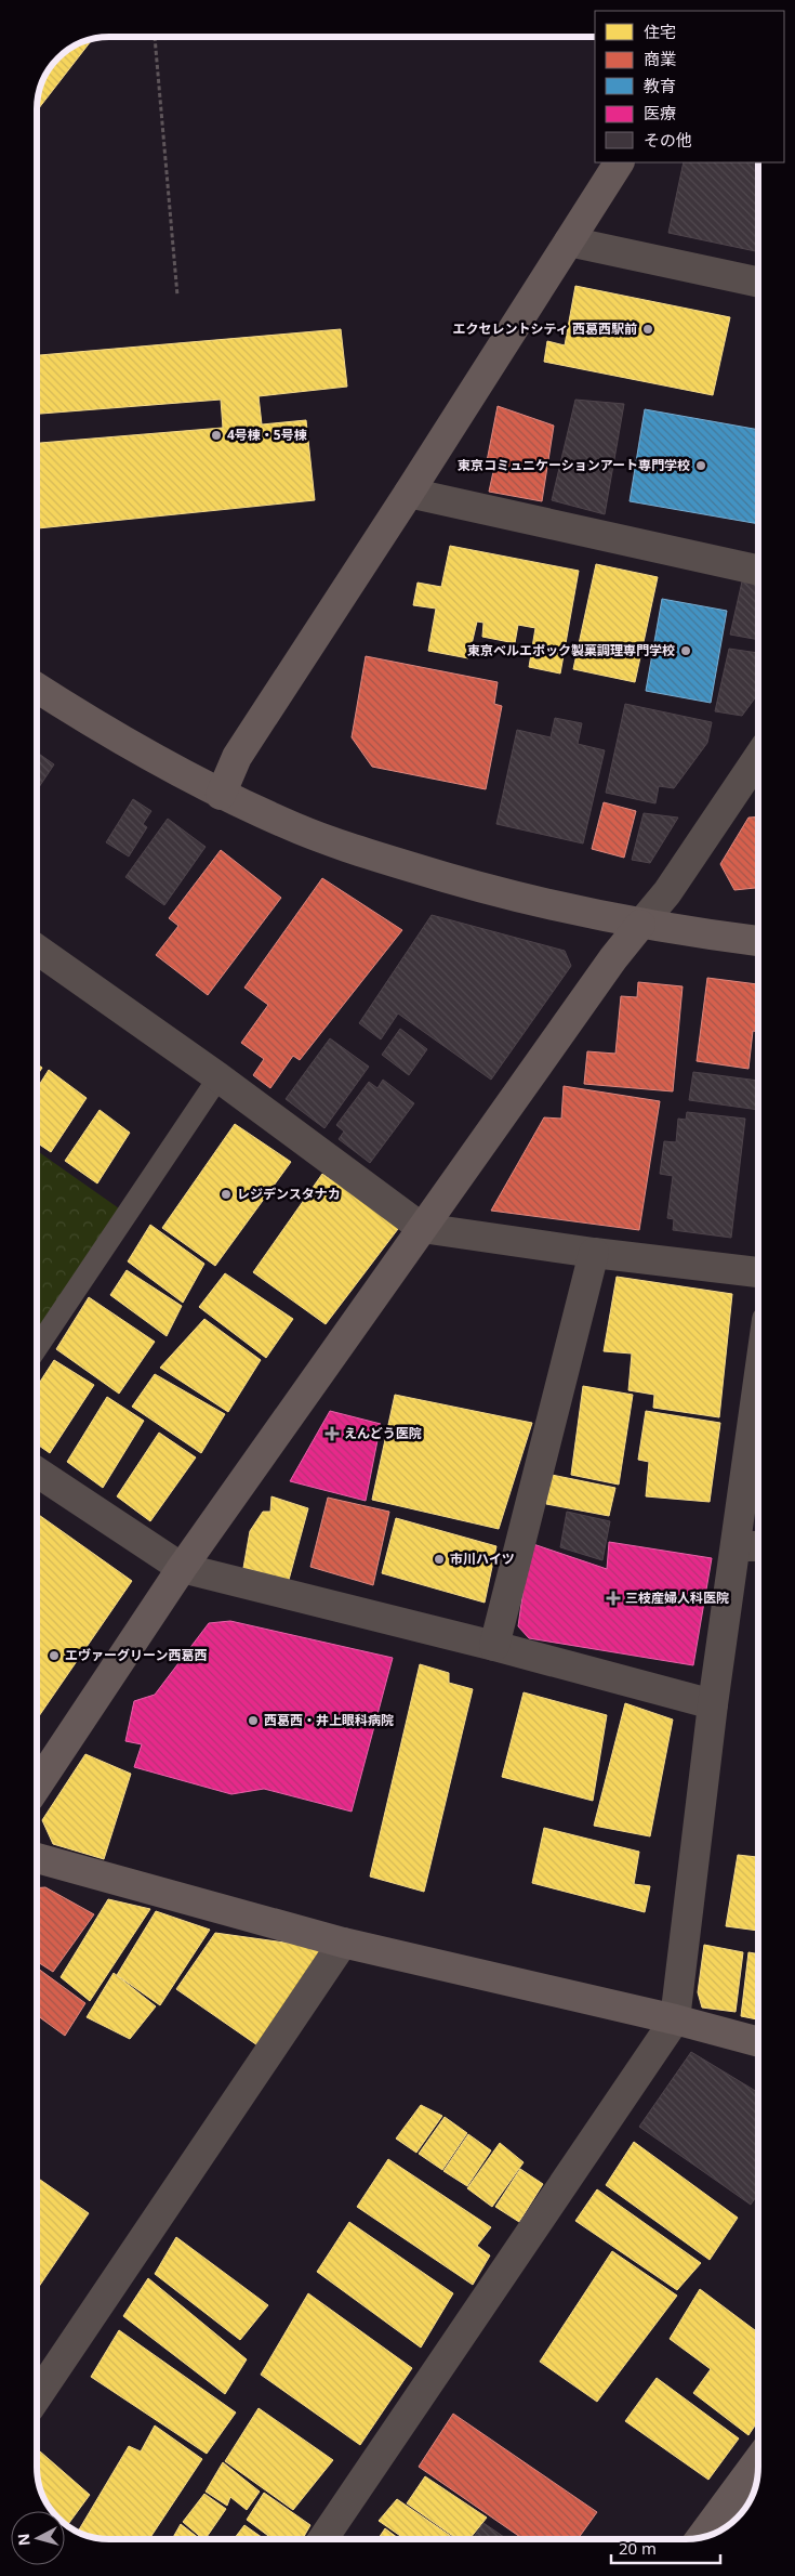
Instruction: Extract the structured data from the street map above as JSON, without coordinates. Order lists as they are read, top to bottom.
{
  "places": {
    "other": [
      "エクセレントシティ 西葛西駅前",
      "4号棟・5号棟",
      "東京コミュニケーションアート専門学校",
      "東京ベルエポック製菓調理専門学校",
      "レジデンスタナカ",
      "市川ハイツ",
      "エヴァーグリーン西葛西",
      "西葛西・井上眼科病院"
    ],
    "health": ["えんどう医院", "三枝産婦人科医院"]
  },
  "legend": [
    "住宅",
    "商業",
    "教育",
    "医療",
    "その他"
  ],
  "scale_bar": "20 m",
  "north": "left"
}
